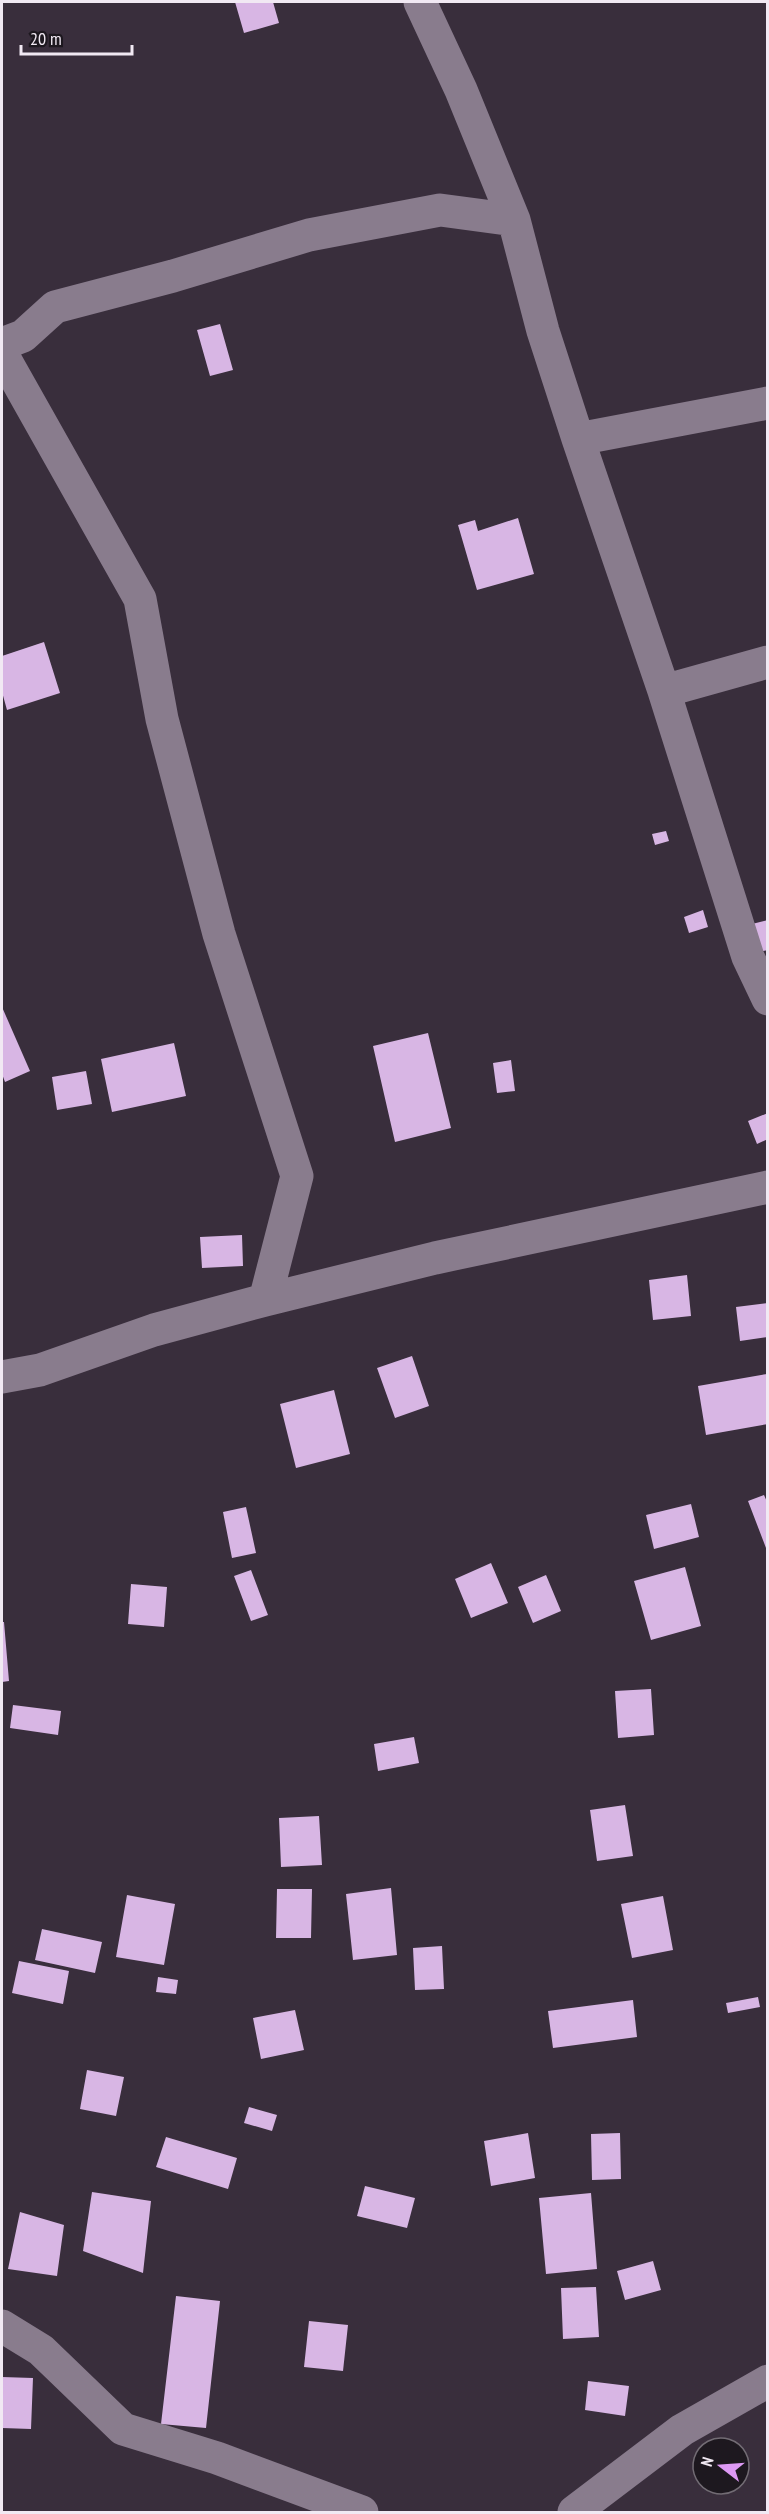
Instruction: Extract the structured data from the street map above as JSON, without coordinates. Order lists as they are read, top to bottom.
{
  "scale_bar": "20 m",
  "north": "left"
}
